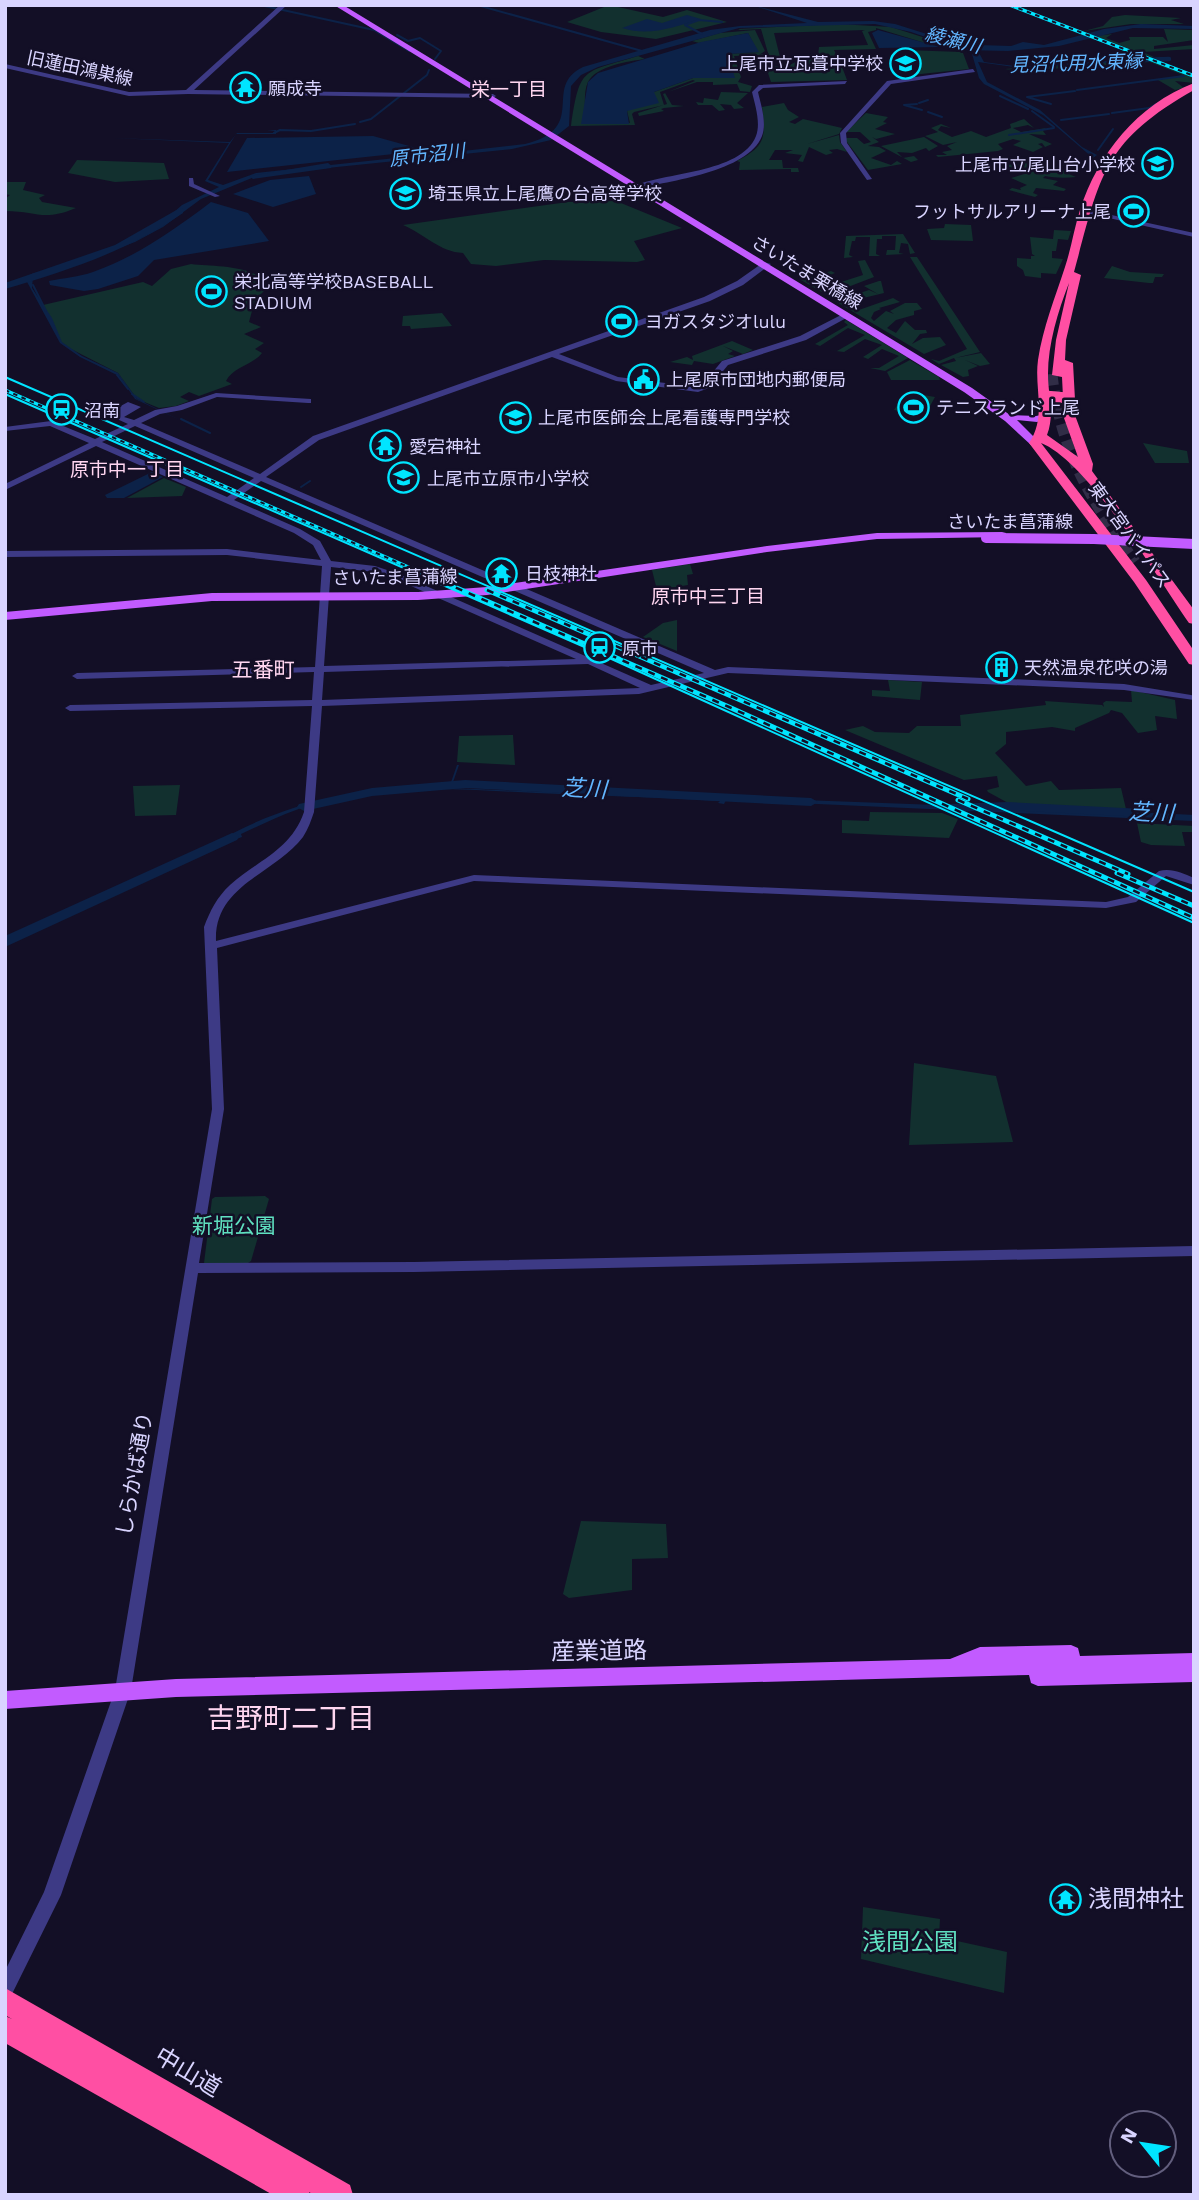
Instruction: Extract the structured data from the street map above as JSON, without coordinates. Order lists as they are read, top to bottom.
{
  "streets": {
    "highway": ["東大宮バイパス", "中山道"],
    "main road": ["さいたま栗橋線", "さいたま菖蒲線", "産業道路"],
    "street": ["旧蓮田鴻巣線", "しらかば通り"]
  },
  "crossings": [
    ["旧蓮田鴻巣線", "さいたま栗橋線"],
    ["さいたま栗橋線", "東大宮バイパス"],
    ["しらかば通り", "産業道路"]
  ],
  "districts": [
    "栄一丁目",
    "原市中一丁目",
    "原市中三丁目",
    "五番町",
    "吉野町二丁目"
  ],
  "water": [
    "綾瀬川",
    "見沼代用水東縁",
    "原市沼川",
    "芝川"
  ],
  "parks": ["新堀公園", "浅間公園"],
  "places": {
    "school or university": [
      "上尾市立瓦葺中学校",
      "上尾市立尾山台小学校",
      "埼玉県立上尾鷹の台高等学校",
      "上尾市医師会上尾看護専門学校",
      "上尾市立原市小学校"
    ],
    "temple": [
      "願成寺",
      "愛宕神社",
      "日枝神社",
      "浅間神社"
    ],
    "sports": [
      "フットサルアリーナ上尾",
      "栄北高等学校BASEBALL STADIUM",
      "ヨガスタジオlulu",
      "テニスランド上尾"
    ],
    "public building": ["上尾原市団地内郵便局"],
    "station": ["沼南", "原市"],
    "building": ["天然温泉花咲の湯"]
  },
  "north": "top left"
}
